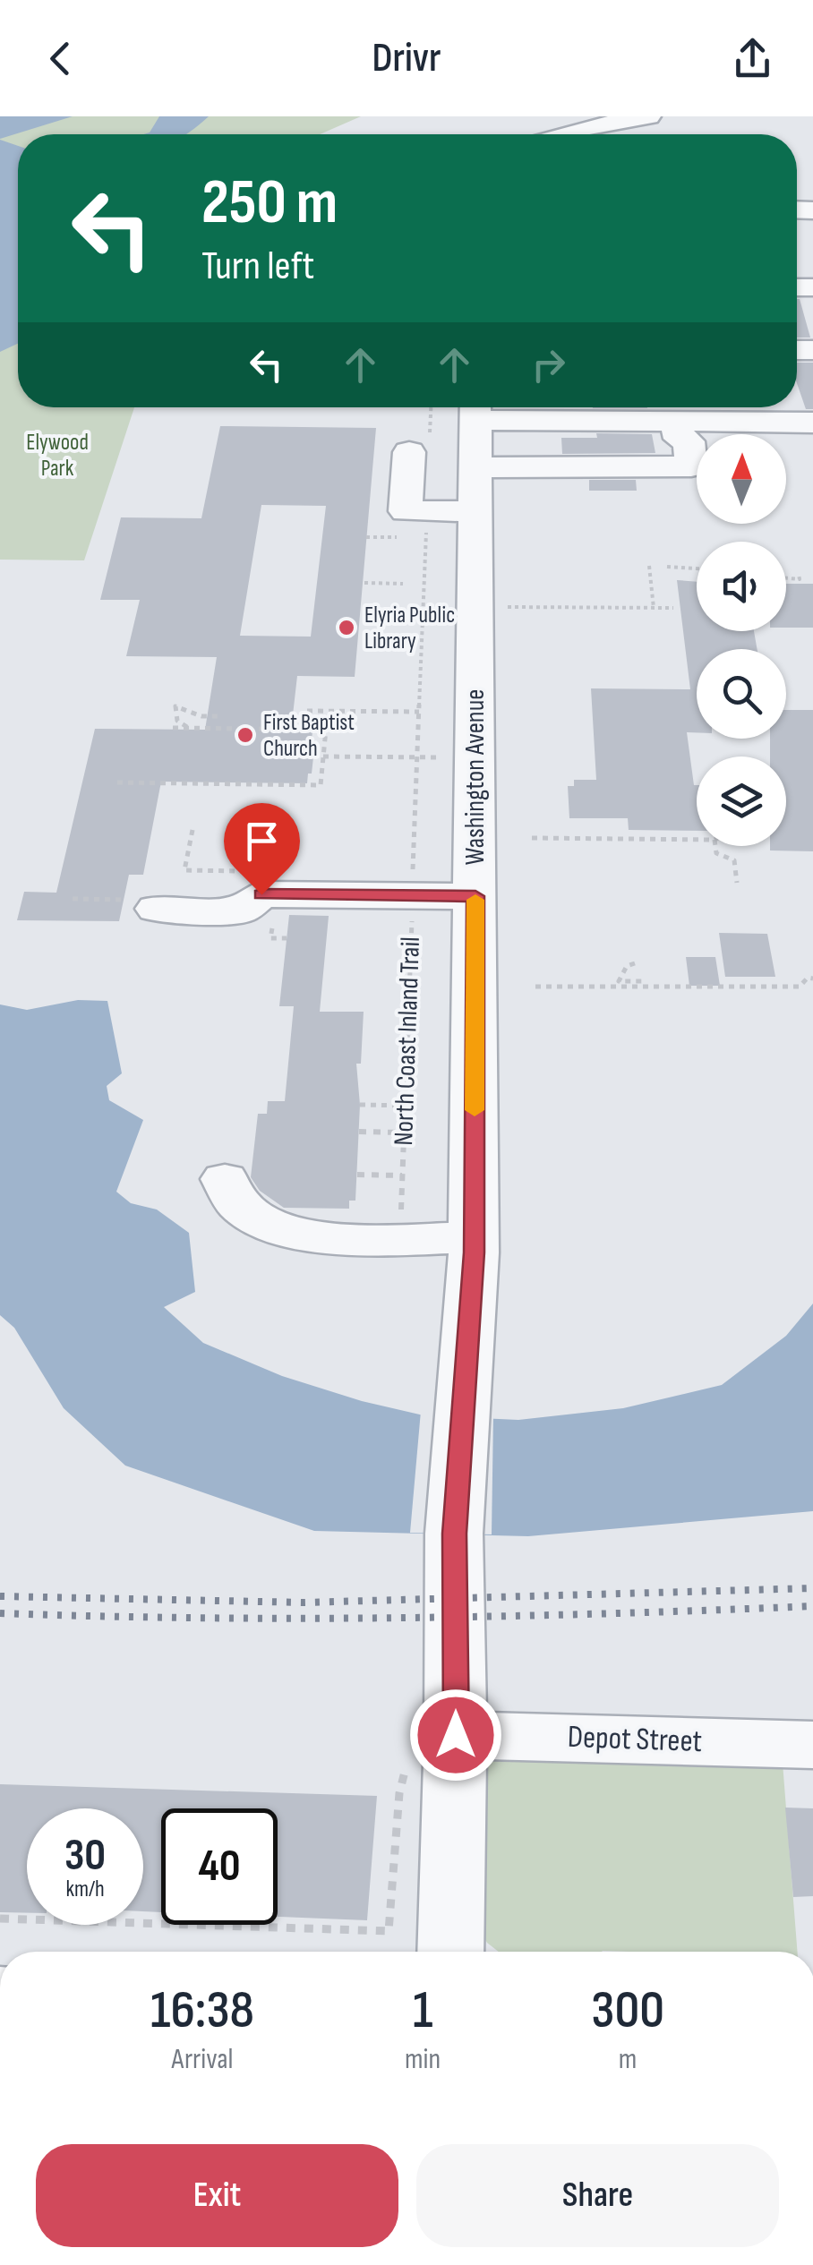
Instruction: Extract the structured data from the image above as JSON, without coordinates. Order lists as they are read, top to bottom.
{
  "streets": {
    "street": ["Washington Avenue", "Depot Street"],
    "path": ["North Coast Inland Trail"]
  },
  "crossings": [
    ["Washington Avenue", "Depot Street"]
  ],
  "parks": ["Elywood Park"],
  "places": ["Elyria Public Library", "First Baptist Church"],
  "north": "top",
  "page": {
    "header": "Drivr",
    "turn": ["250 m", "Turn left"],
    "speed": "30 km/h",
    "limit": "40",
    "eta": [
      "16:38",
      "Arrival",
      "1",
      "min",
      "300",
      "m"
    ],
    "buttons": ["Exit", "Share"]
  }
}
